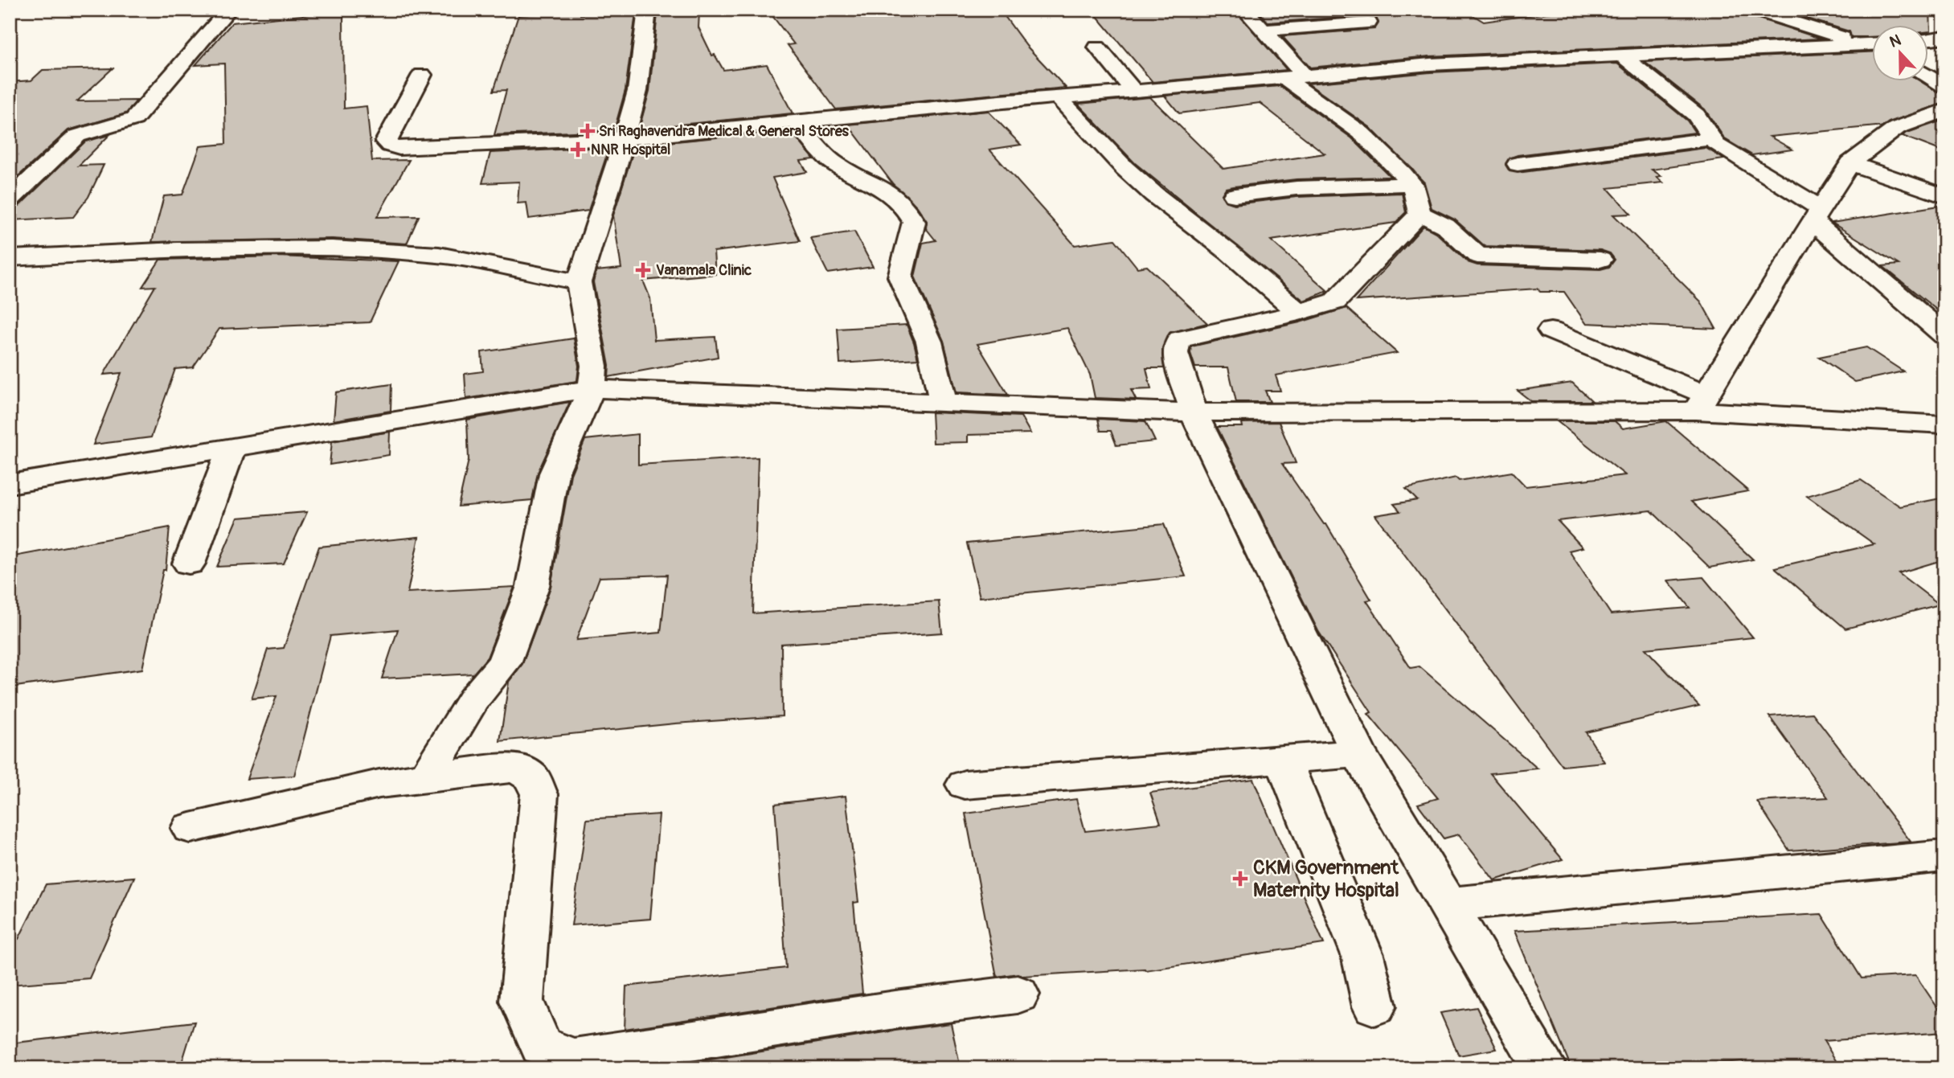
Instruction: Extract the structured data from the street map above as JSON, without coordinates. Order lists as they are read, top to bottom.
{
  "places": {
    "health": [
      "Sri Raghavendra Medical & General Stores",
      "NNR Hospital",
      "Vanamala Clinic",
      "CKM Government Maternity Hospital"
    ]
  },
  "north": "top"
}
